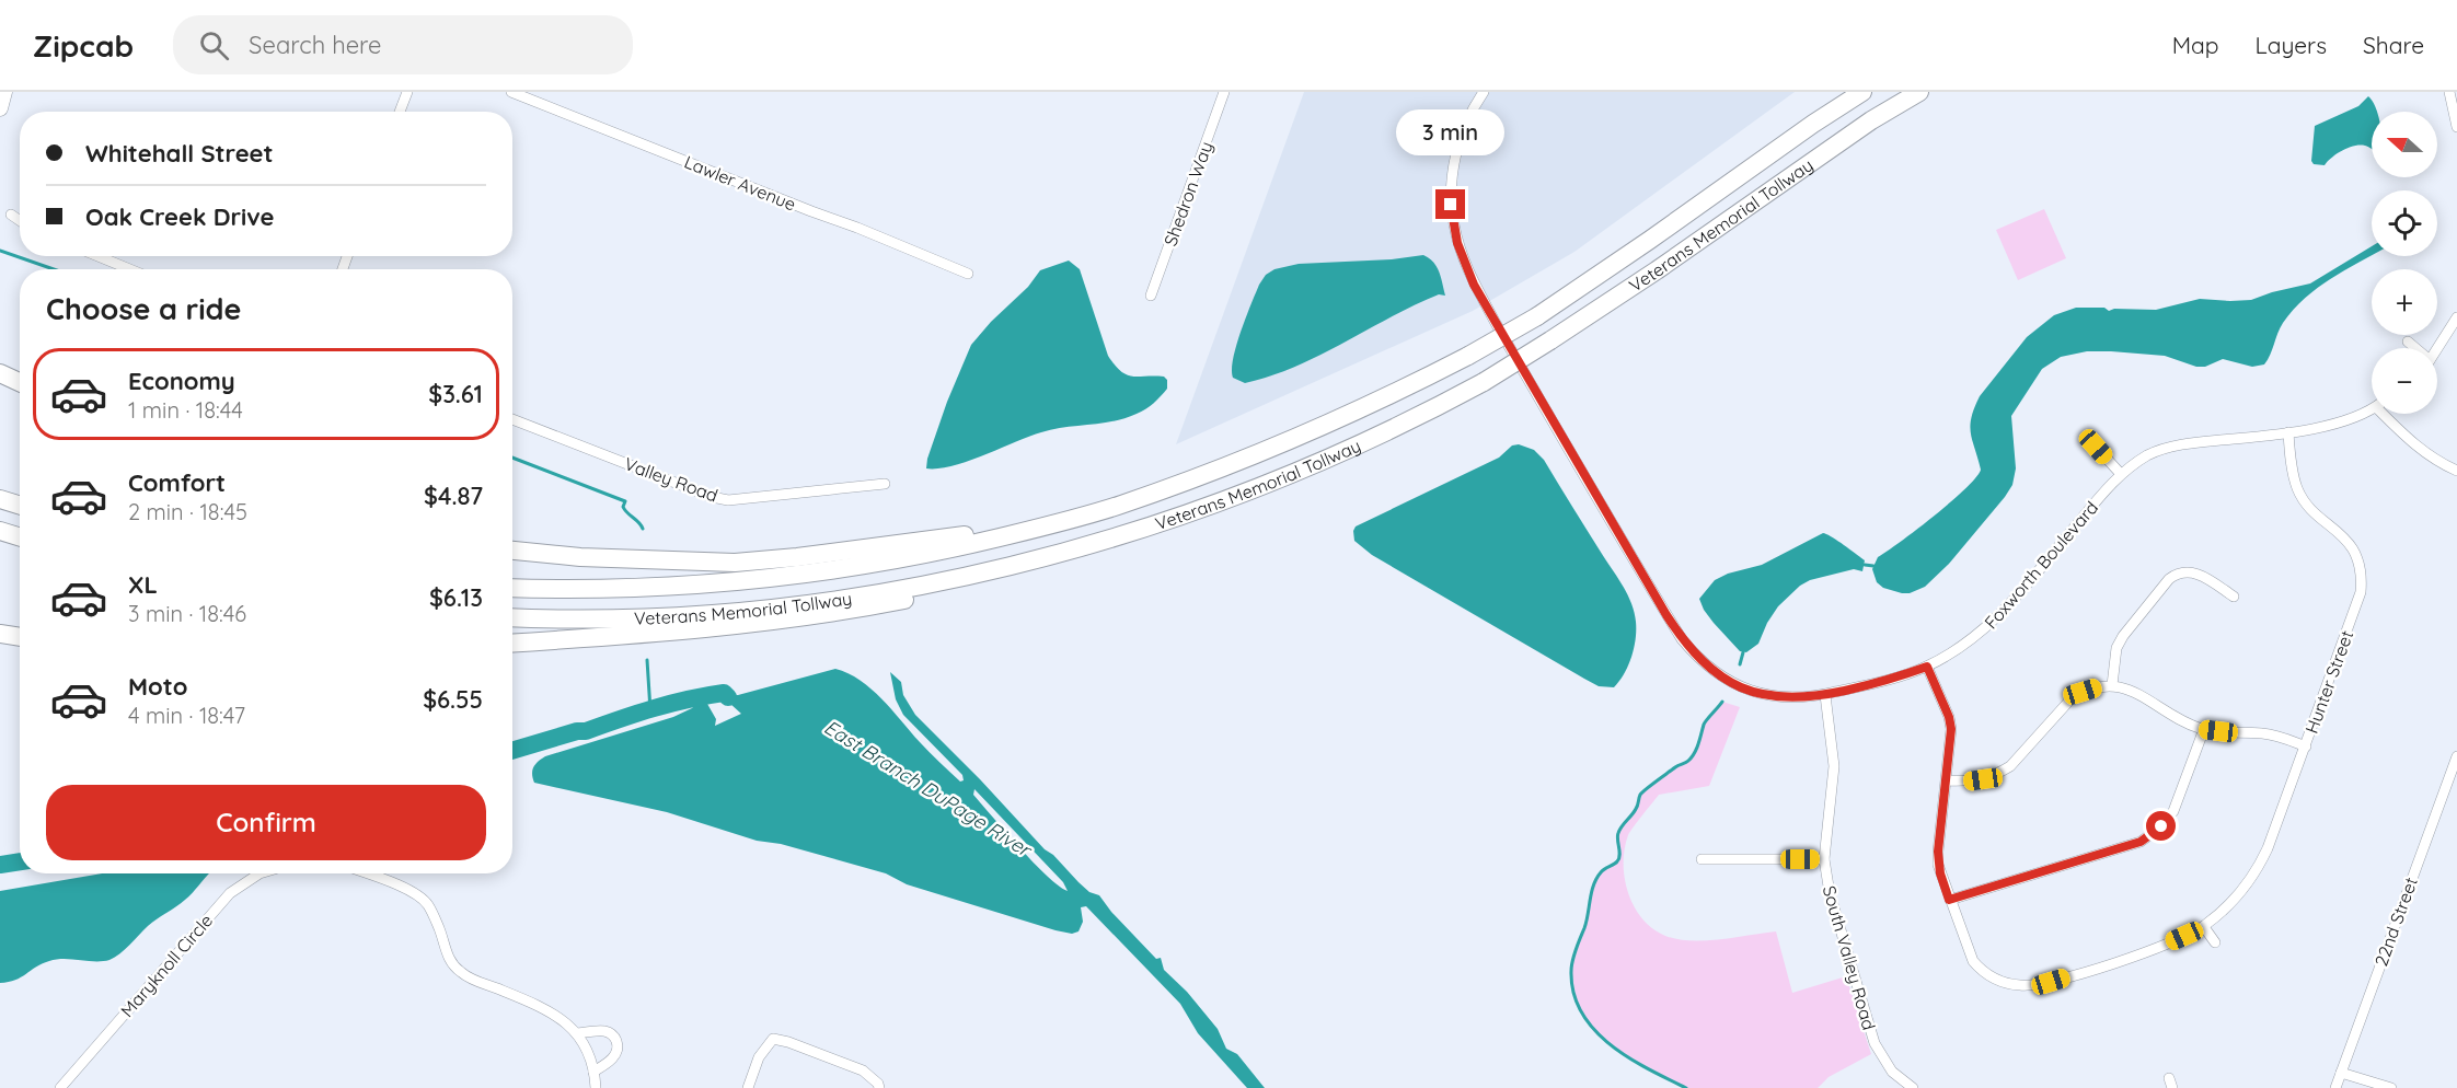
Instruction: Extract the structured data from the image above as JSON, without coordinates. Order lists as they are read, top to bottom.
{
  "streets": {
    "highway": ["Veterans Memorial Tollway"],
    "street": [
      "Lawler Avenue",
      "Shedron Way",
      "Valley Road",
      "Foxworth Boulevard",
      "Hunter Street",
      "22nd Street",
      "South Valley Road",
      "Maryknoll Circle"
    ]
  },
  "crossings": [
    ["Foxworth Boulevard", "Hunter Street"],
    ["Foxworth Boulevard", "South Valley Road"]
  ],
  "water": ["East Branch DuPage River"],
  "north": "left",
  "page": {
    "header": "Zipcab",
    "search": "Search here",
    "nav": ["Map", "Layers", "Share"],
    "bubble": "3 min",
    "map_buttons": ["+", "−"],
    "banner": ["Whitehall Street", "Oak Creek Drive"],
    "heading": "Choose a ride",
    "list": [
      {
        "name": "Economy",
        "note": "1 min · 18:44",
        "value": "$3.61"
      },
      {
        "name": "Comfort",
        "note": "2 min · 18:45",
        "value": "$4.87"
      },
      {
        "name": "XL",
        "note": "3 min · 18:46",
        "value": "$6.13"
      },
      {
        "name": "Moto",
        "note": "4 min · 18:47",
        "value": "$6.55"
      }
    ],
    "buttons": "Confirm"
  }
}
